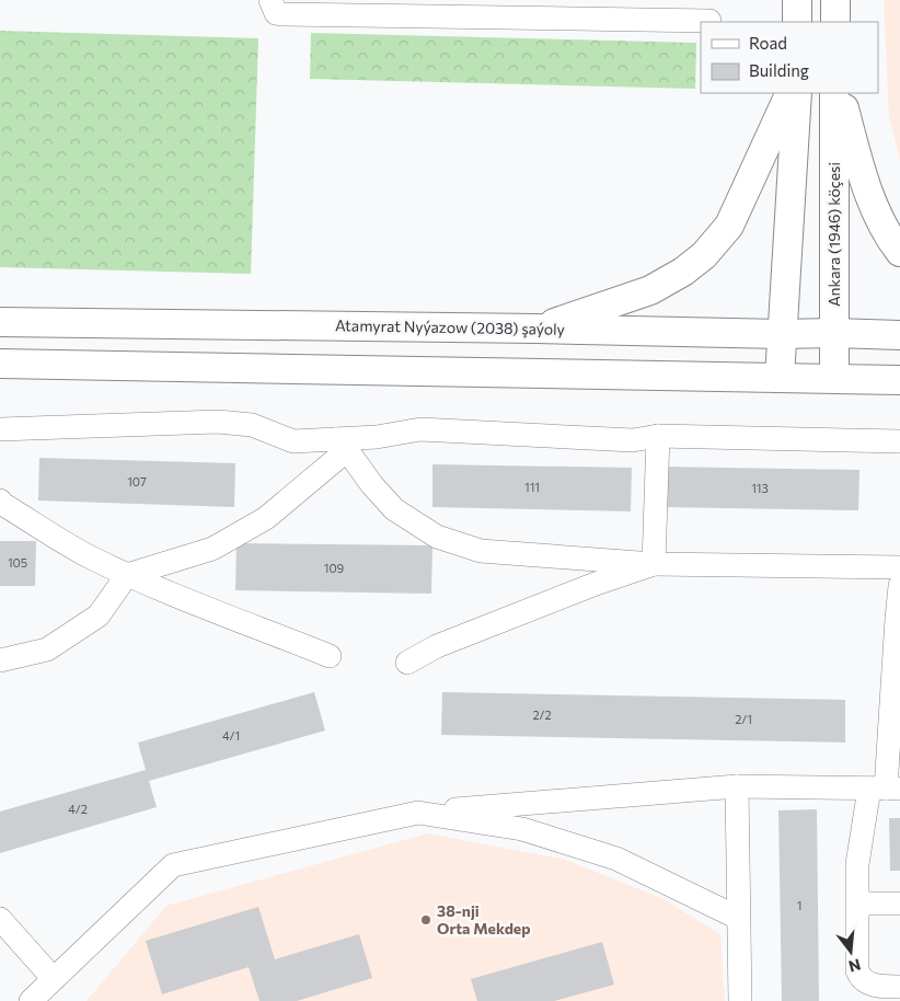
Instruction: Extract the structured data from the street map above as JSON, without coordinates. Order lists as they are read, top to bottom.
{
  "streets": {
    "main road": ["Ankara (1946) köçesi", "Atamyrat Nyýazow (2038) şaýoly"]
  },
  "crossings": [
    ["Ankara (1946) köçesi", "Atamyrat Nyýazow (2038) şaýoly"]
  ],
  "places": ["38-nji Orta Mekdep"],
  "house_numbers": [
    "107",
    "111",
    "113",
    "105",
    "109",
    "2/2",
    "2/1",
    "4/1",
    "4/2",
    "1"
  ],
  "legend": ["Road", "Building"],
  "north": "bottom"
}
